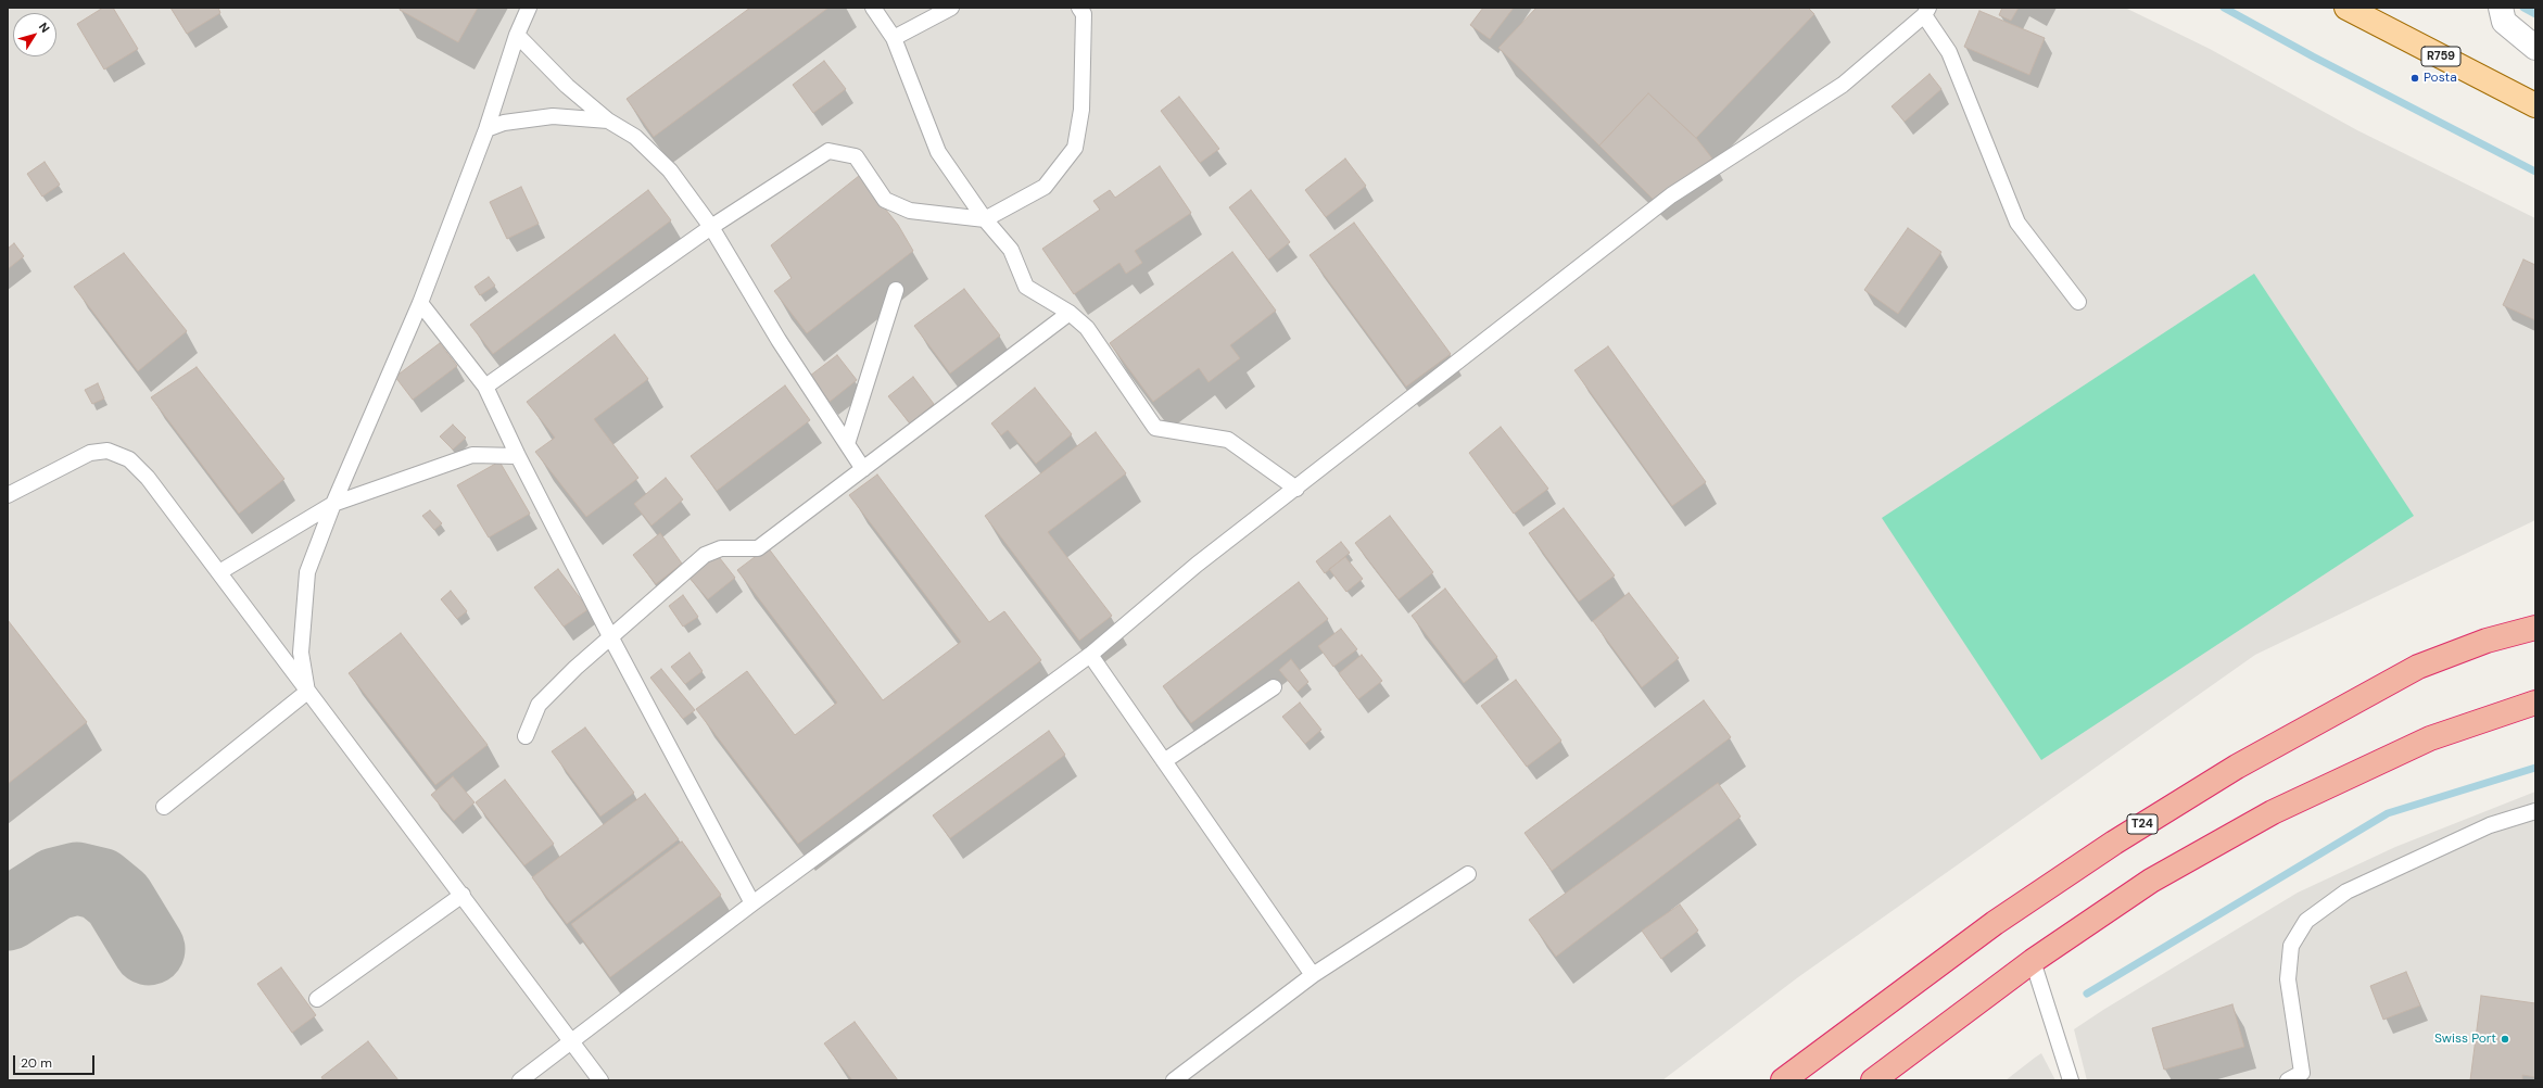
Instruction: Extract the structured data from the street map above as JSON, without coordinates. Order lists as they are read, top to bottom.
{
  "streets": {
    "highway": ["T24"],
    "main road": ["R759"]
  },
  "places": ["Posta", "Swiss Port"],
  "scale_bar": "20 m",
  "north": "top right"
}
